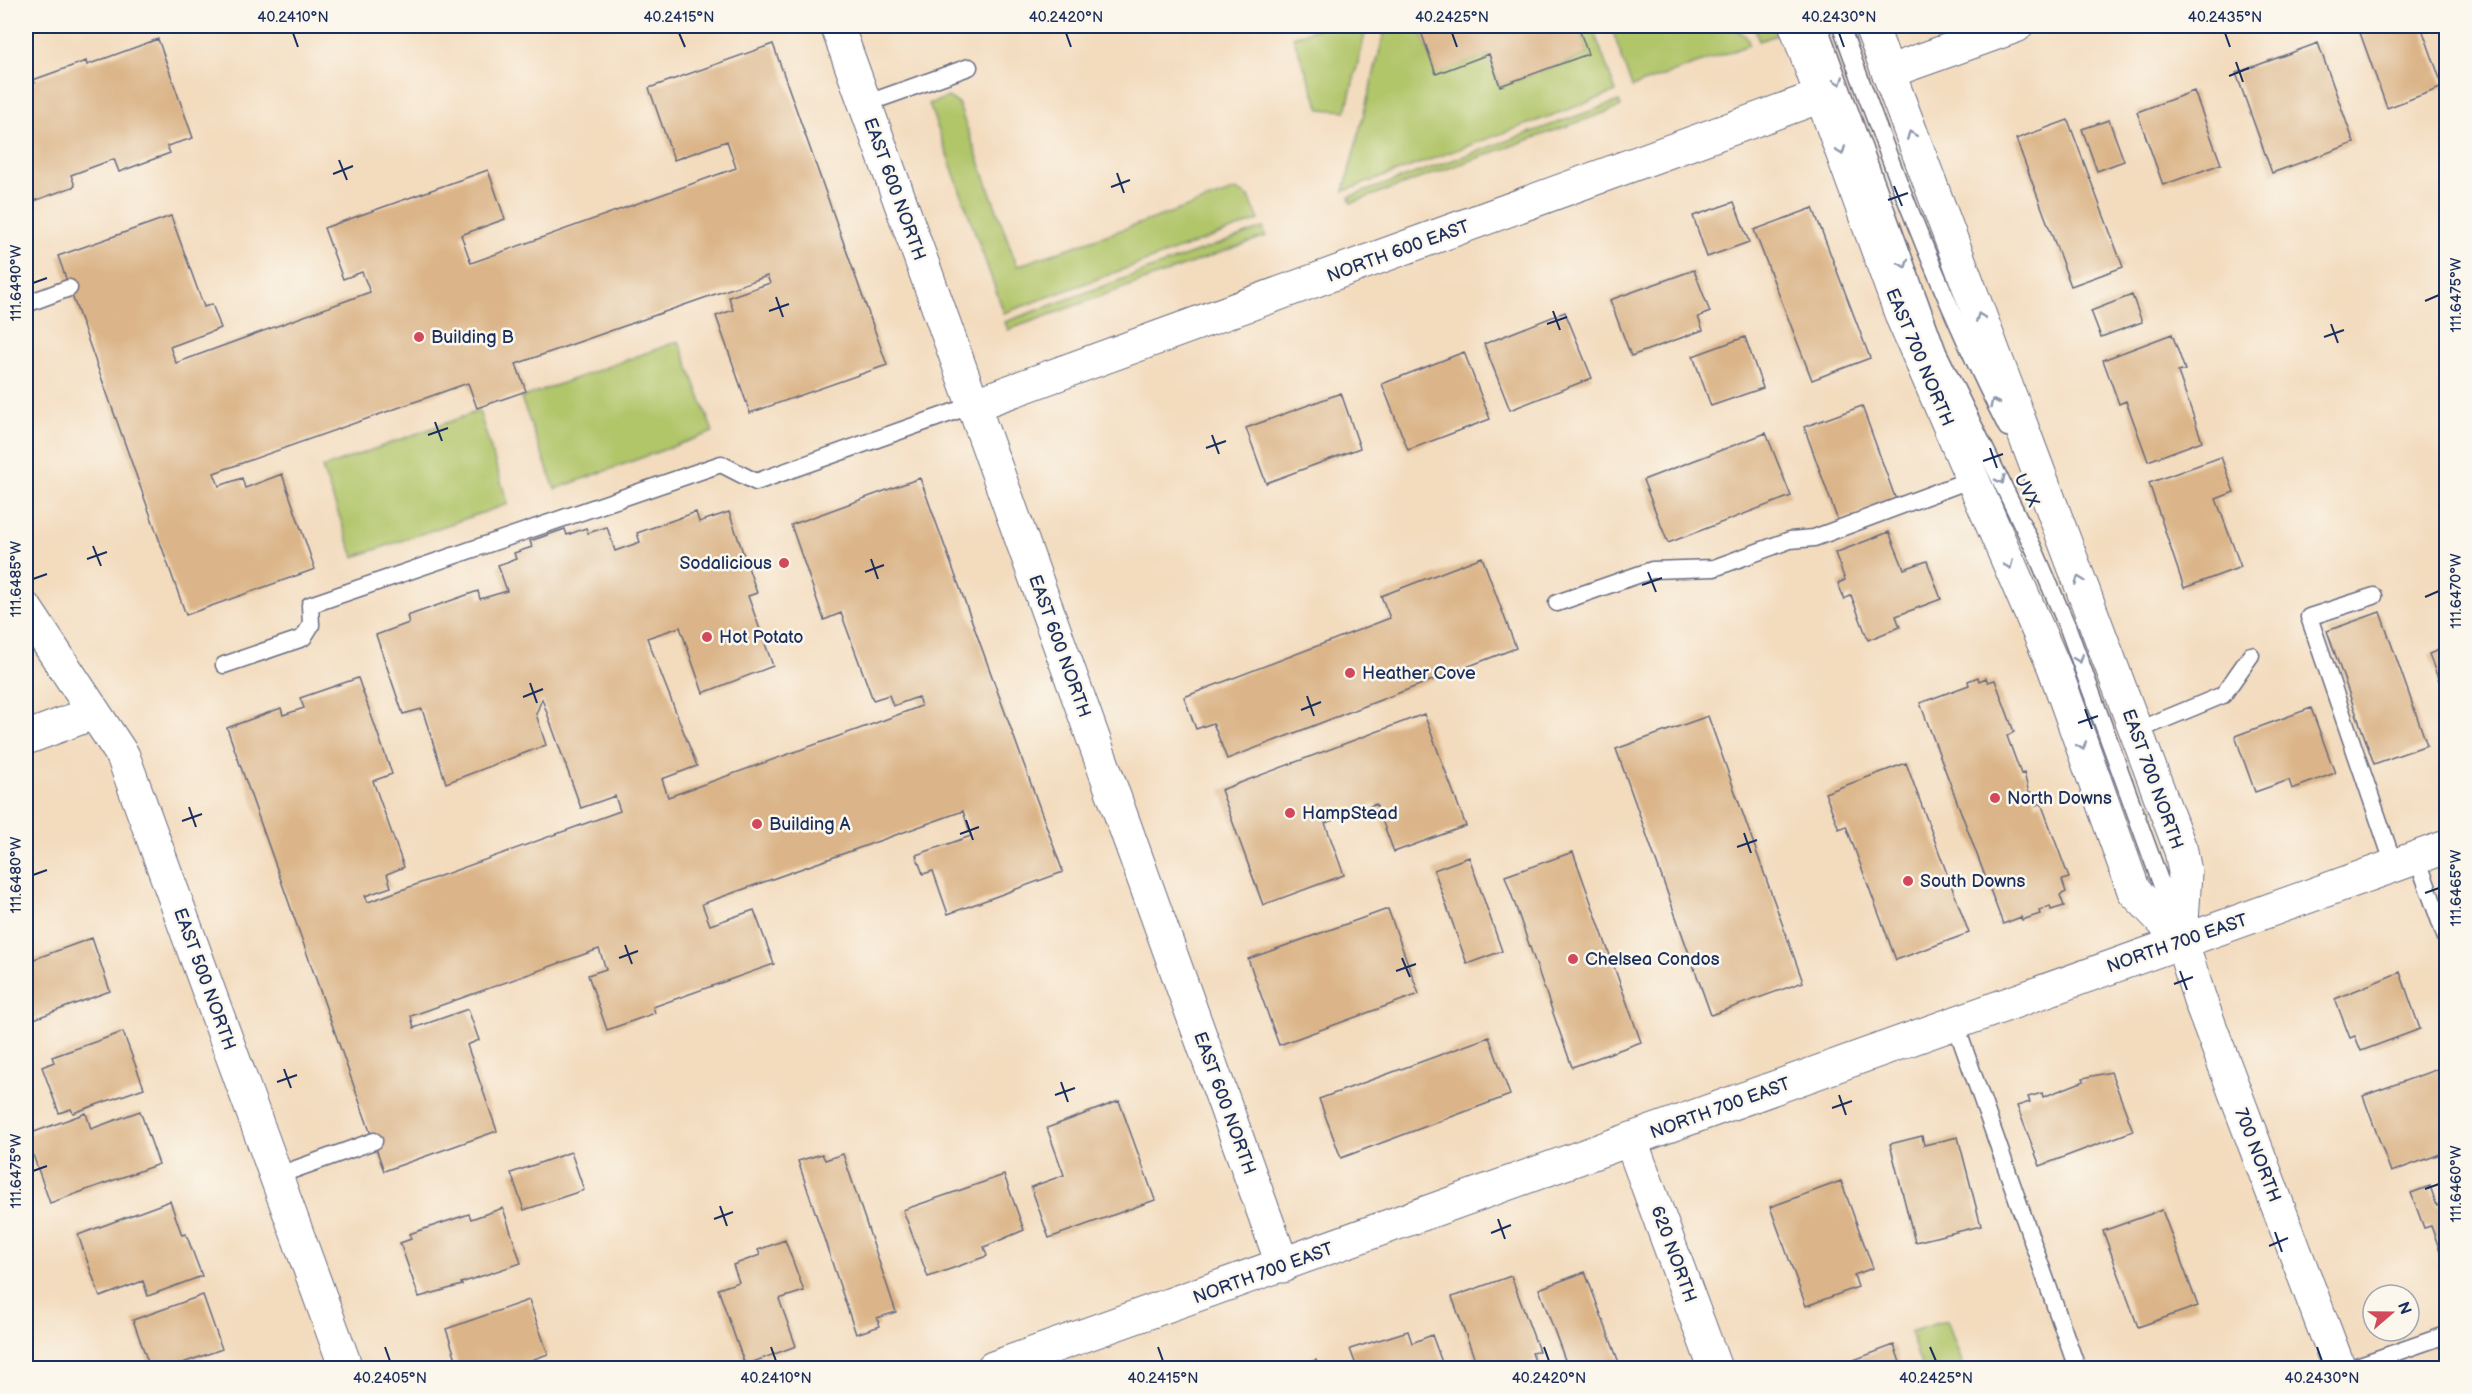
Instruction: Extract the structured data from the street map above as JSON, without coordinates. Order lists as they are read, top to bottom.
{
  "streets": {
    "street": [
      "EAST 600 NORTH",
      "NORTH 600 EAST",
      "EAST 700 NORTH",
      "NORTH 700 EAST",
      "EAST 500 NORTH",
      "700 NORTH",
      "620 NORTH"
    ],
    "lane": ["UVX"]
  },
  "crossings": [
    ["EAST 600 NORTH", "NORTH 600 EAST"],
    ["EAST 600 NORTH", "NORTH 700 EAST"],
    ["NORTH 600 EAST", "EAST 700 NORTH"],
    ["EAST 700 NORTH", "UVX"],
    ["EAST 700 NORTH", "NORTH 700 EAST"],
    ["EAST 700 NORTH", "700 NORTH"],
    ["UVX", "NORTH 700 EAST"],
    ["UVX", "700 NORTH"],
    ["NORTH 700 EAST", "700 NORTH"],
    ["NORTH 700 EAST", "620 NORTH"]
  ],
  "places": [
    "Building B",
    "Sodalicious",
    "Hot Potato",
    "Heather Cove",
    "North Downs",
    "HampStead",
    "Building A",
    "South Downs",
    "Chelsea Condos"
  ],
  "north": "right",
  "coordinates": [
    "40.2410°N",
    "40.2415°N",
    "40.2420°N",
    "40.2425°N",
    "40.2430°N",
    "40.2435°N",
    "111.6490°W",
    "111.6475°W",
    "111.6485°W",
    "111.6470°W",
    "111.6480°W",
    "111.6465°W",
    "111.6460°W",
    "40.2405°N"
  ]
}
